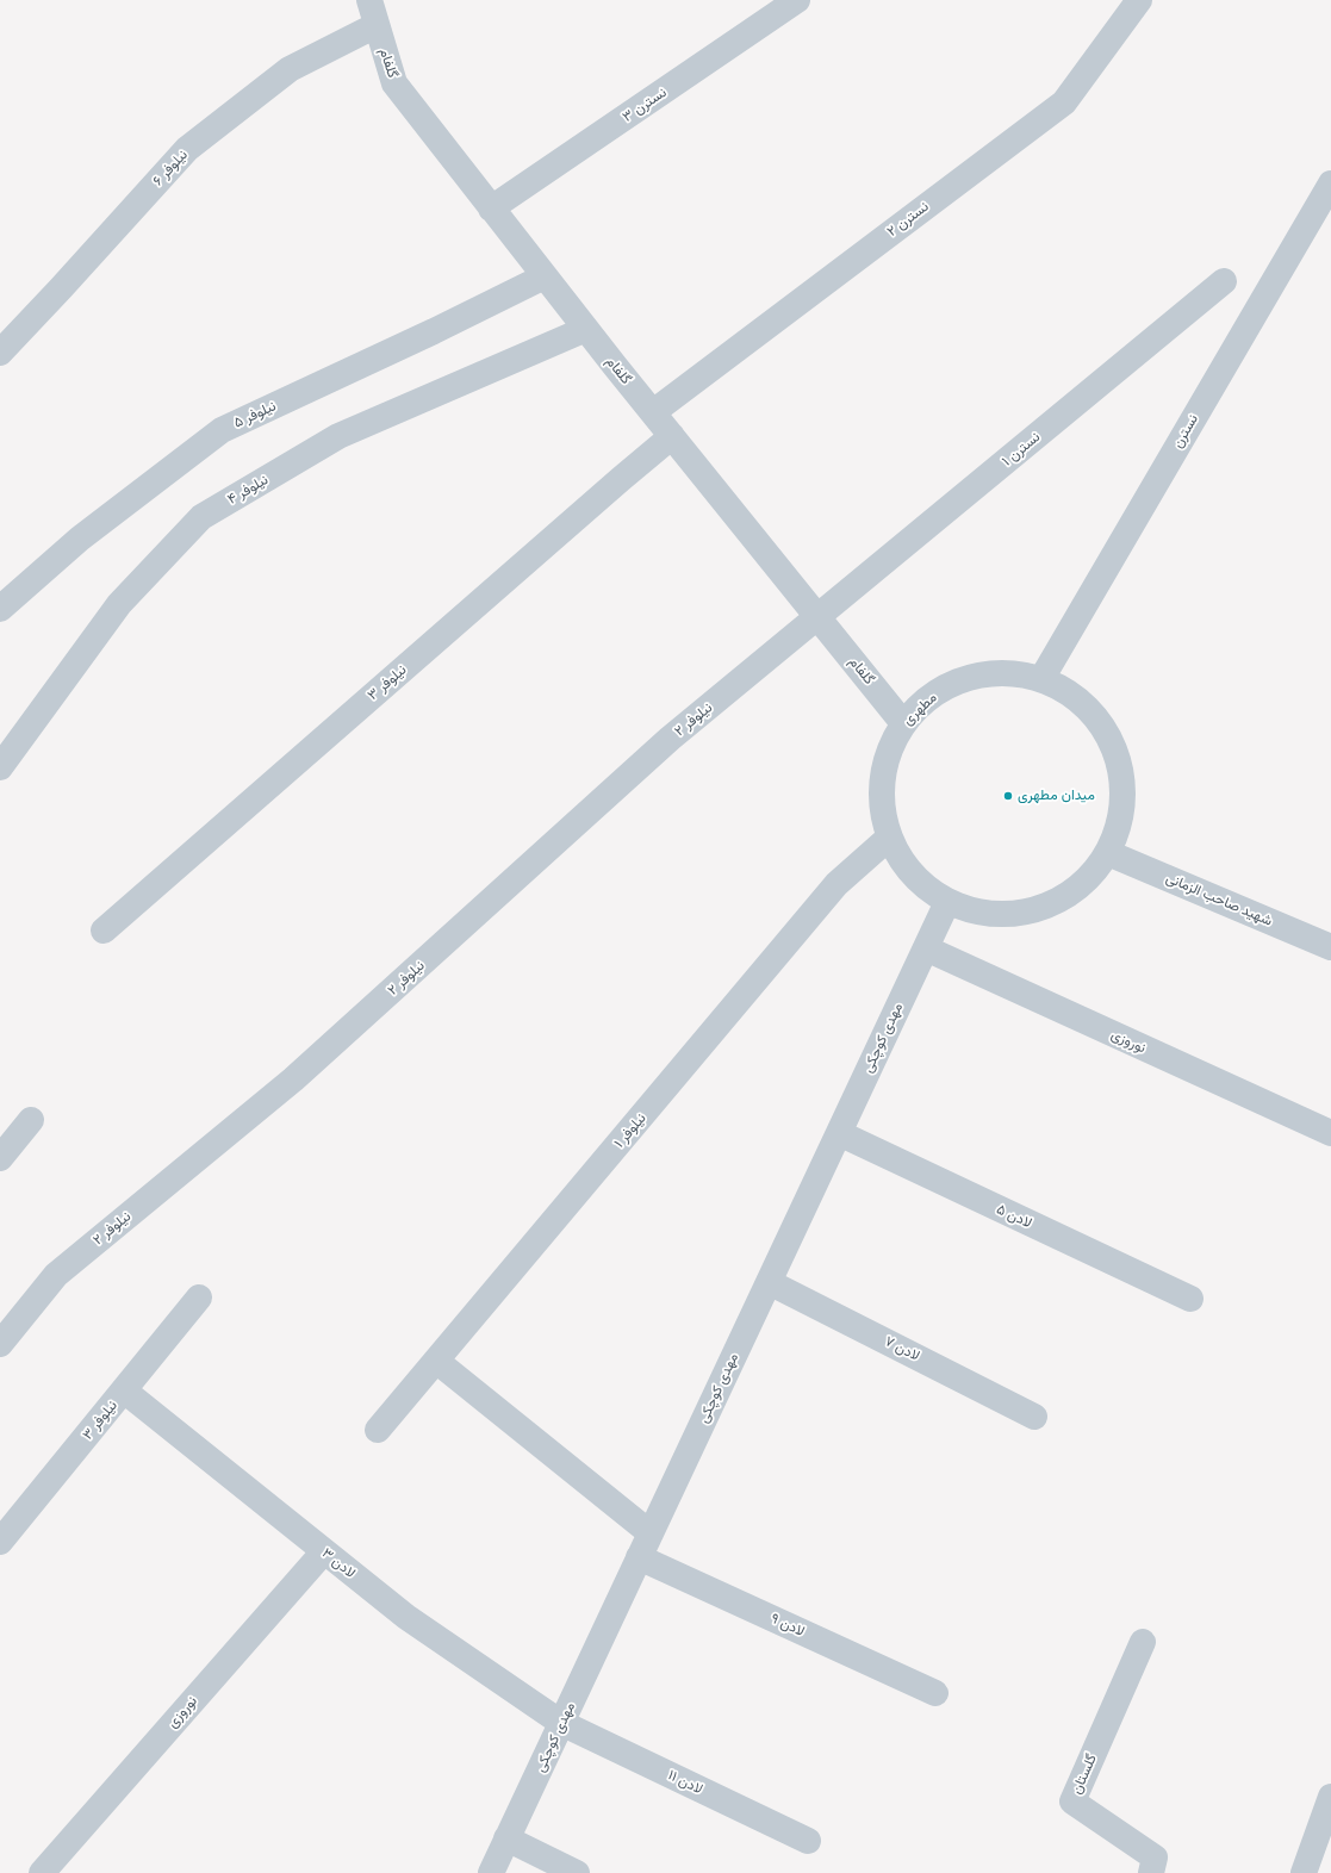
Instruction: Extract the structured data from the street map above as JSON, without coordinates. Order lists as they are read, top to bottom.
{
  "streets": {
    "street": [
      "گلفام",
      "نسترن ۳",
      "نیلوفر ۶",
      "نسترن ۲",
      "نیلوفر ۵",
      "نسترن",
      "نسترن ۱",
      "نیلوفر ۴",
      "نیلوفر ۳",
      "مطهری",
      "نیلوفر ۲",
      "شهید صاحب الزمانی",
      "مهدی کوچکی",
      "نوروزی",
      "نیلوفر ۱",
      "لادن ۵",
      "لادن ۷",
      "لادن ۳",
      "لادن ۹",
      "گلستان",
      "لادن ۱۱"
    ]
  },
  "crossings": [
    ["گلفام", "نسترن ۳"],
    ["گلفام", "نیلوفر ۶"],
    ["گلفام", "نسترن ۲"],
    ["گلفام", "نیلوفر ۵"],
    ["گلفام", "نسترن ۱"],
    ["گلفام", "نیلوفر ۴"],
    ["گلفام", "نیلوفر ۳"],
    ["گلفام", "مطهری"],
    ["گلفام", "نیلوفر ۲"],
    ["نسترن", "مطهری"],
    ["نسترن ۱", "نیلوفر ۲"],
    ["نیلوفر ۳", "لادن ۳"],
    ["مطهری", "شهید صاحب الزمانی"],
    ["مطهری", "مهدی کوچکی"],
    ["مطهری", "نیلوفر ۱"],
    ["مهدی کوچکی", "نوروزی"],
    ["مهدی کوچکی", "لادن ۵"],
    ["مهدی کوچکی", "لادن ۷"],
    ["مهدی کوچکی", "لادن ۳"],
    ["مهدی کوچکی", "لادن ۹"],
    ["مهدی کوچکی", "لادن ۱۱"],
    ["نوروزی", "لادن ۳"],
    ["لادن ۳", "لادن ۱۱"]
  ],
  "places": ["میدان مطهری"]
}
